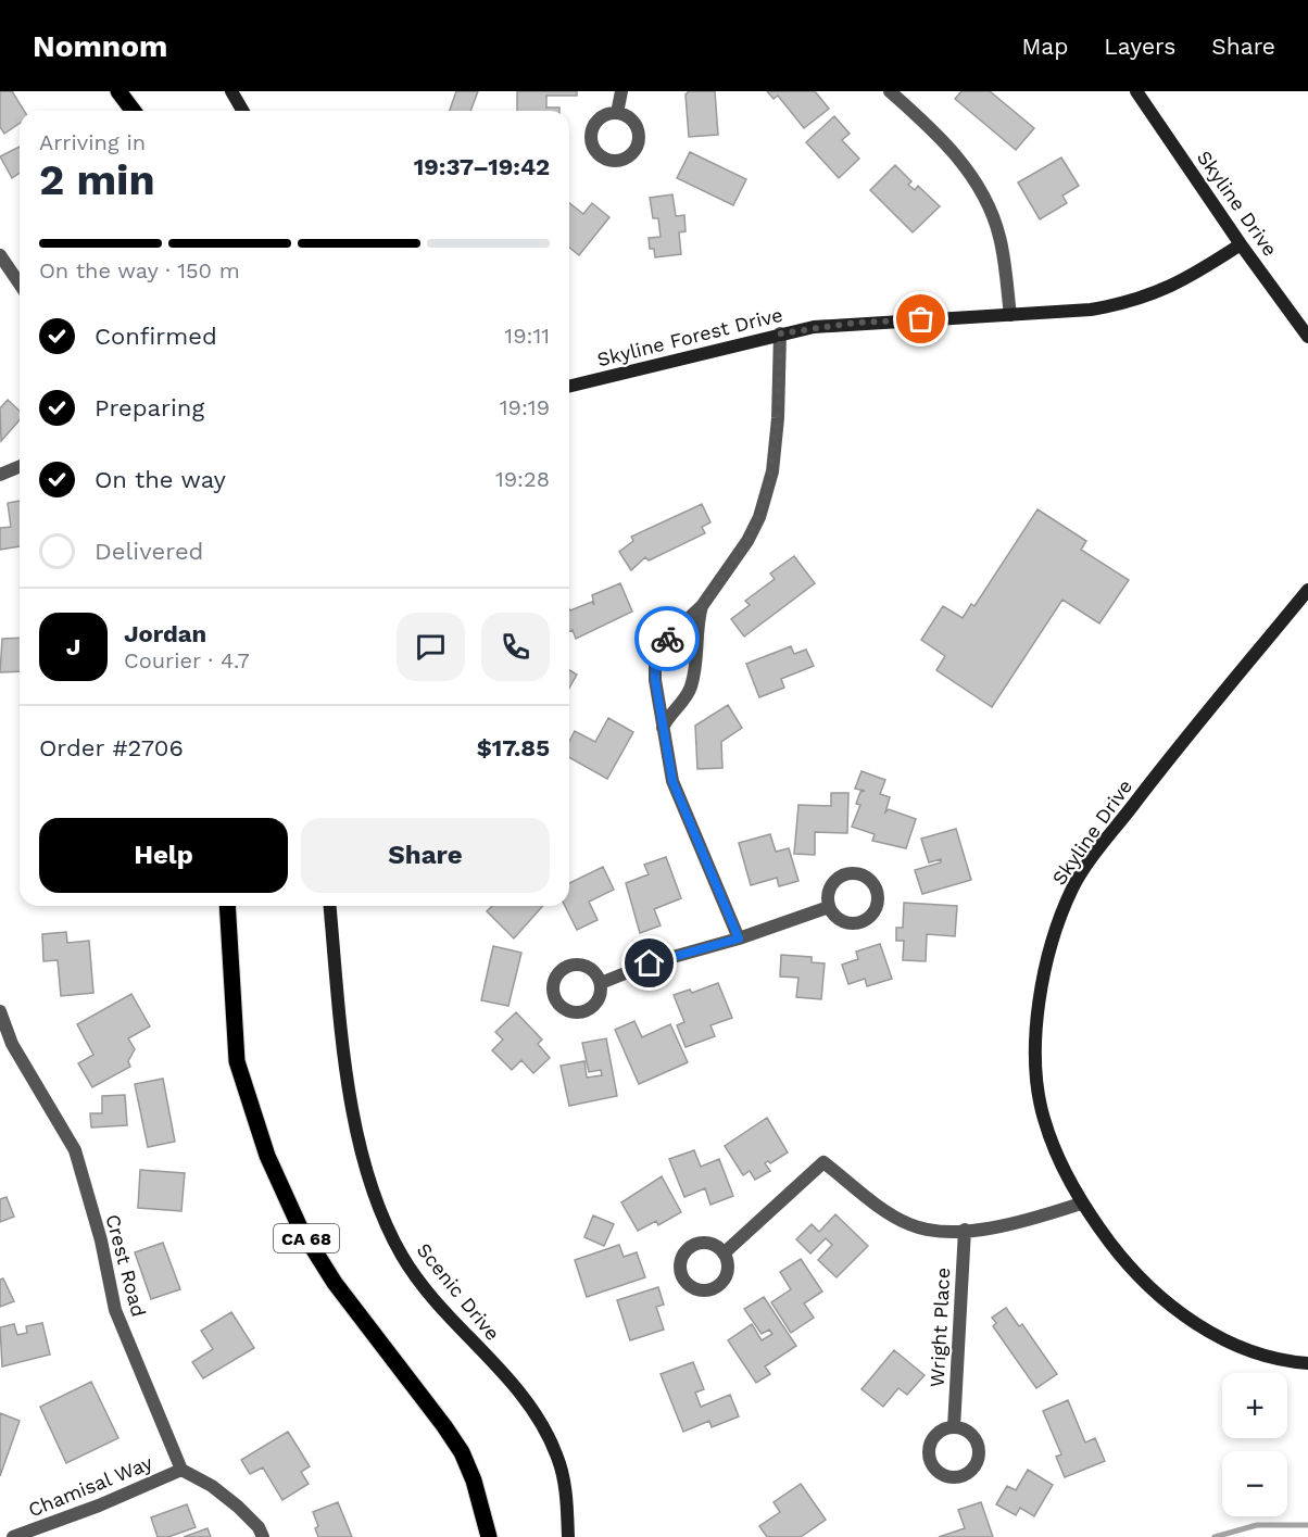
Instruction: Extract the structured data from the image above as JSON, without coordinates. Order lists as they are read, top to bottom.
{
  "streets": {
    "main road": ["CA 68"],
    "street": [
      "Skyline Drive",
      "Skyline Forest Drive",
      "Crest Road",
      "Scenic Drive",
      "Wright Place",
      "Chamisal Way"
    ]
  },
  "crossings": [
    ["Skyline Drive", "Skyline Forest Drive"],
    ["Crest Road", "Chamisal Way"]
  ],
  "page": {
    "header": "Nomnom",
    "nav": ["Map", "Layers", "Share"],
    "heading": ["2 min", "Arriving in", "19:37–19:42"],
    "panel": [
      "Jordan",
      "Courier · 4.7",
      "Order #2706",
      "$17.85"
    ],
    "bar": "On the way · 150 m",
    "list": [
      ["Confirmed", "19:11"],
      ["Preparing", "19:19"],
      ["On the way", "19:28"],
      "Delivered"
    ],
    "round": "J",
    "buttons": ["Help", "Share"],
    "map_buttons": ["+", "−"]
  }
}
